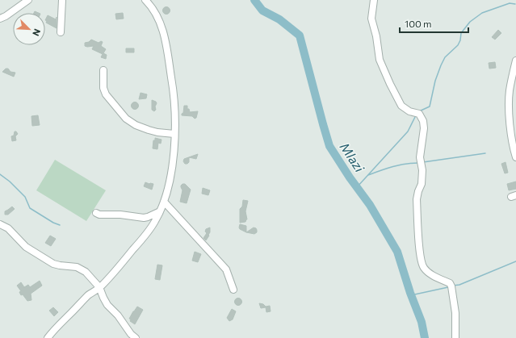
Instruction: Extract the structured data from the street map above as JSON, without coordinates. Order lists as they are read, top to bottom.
{
  "water": ["Mlazi"],
  "scale_bar": "100 m",
  "north": "bottom right"
}
